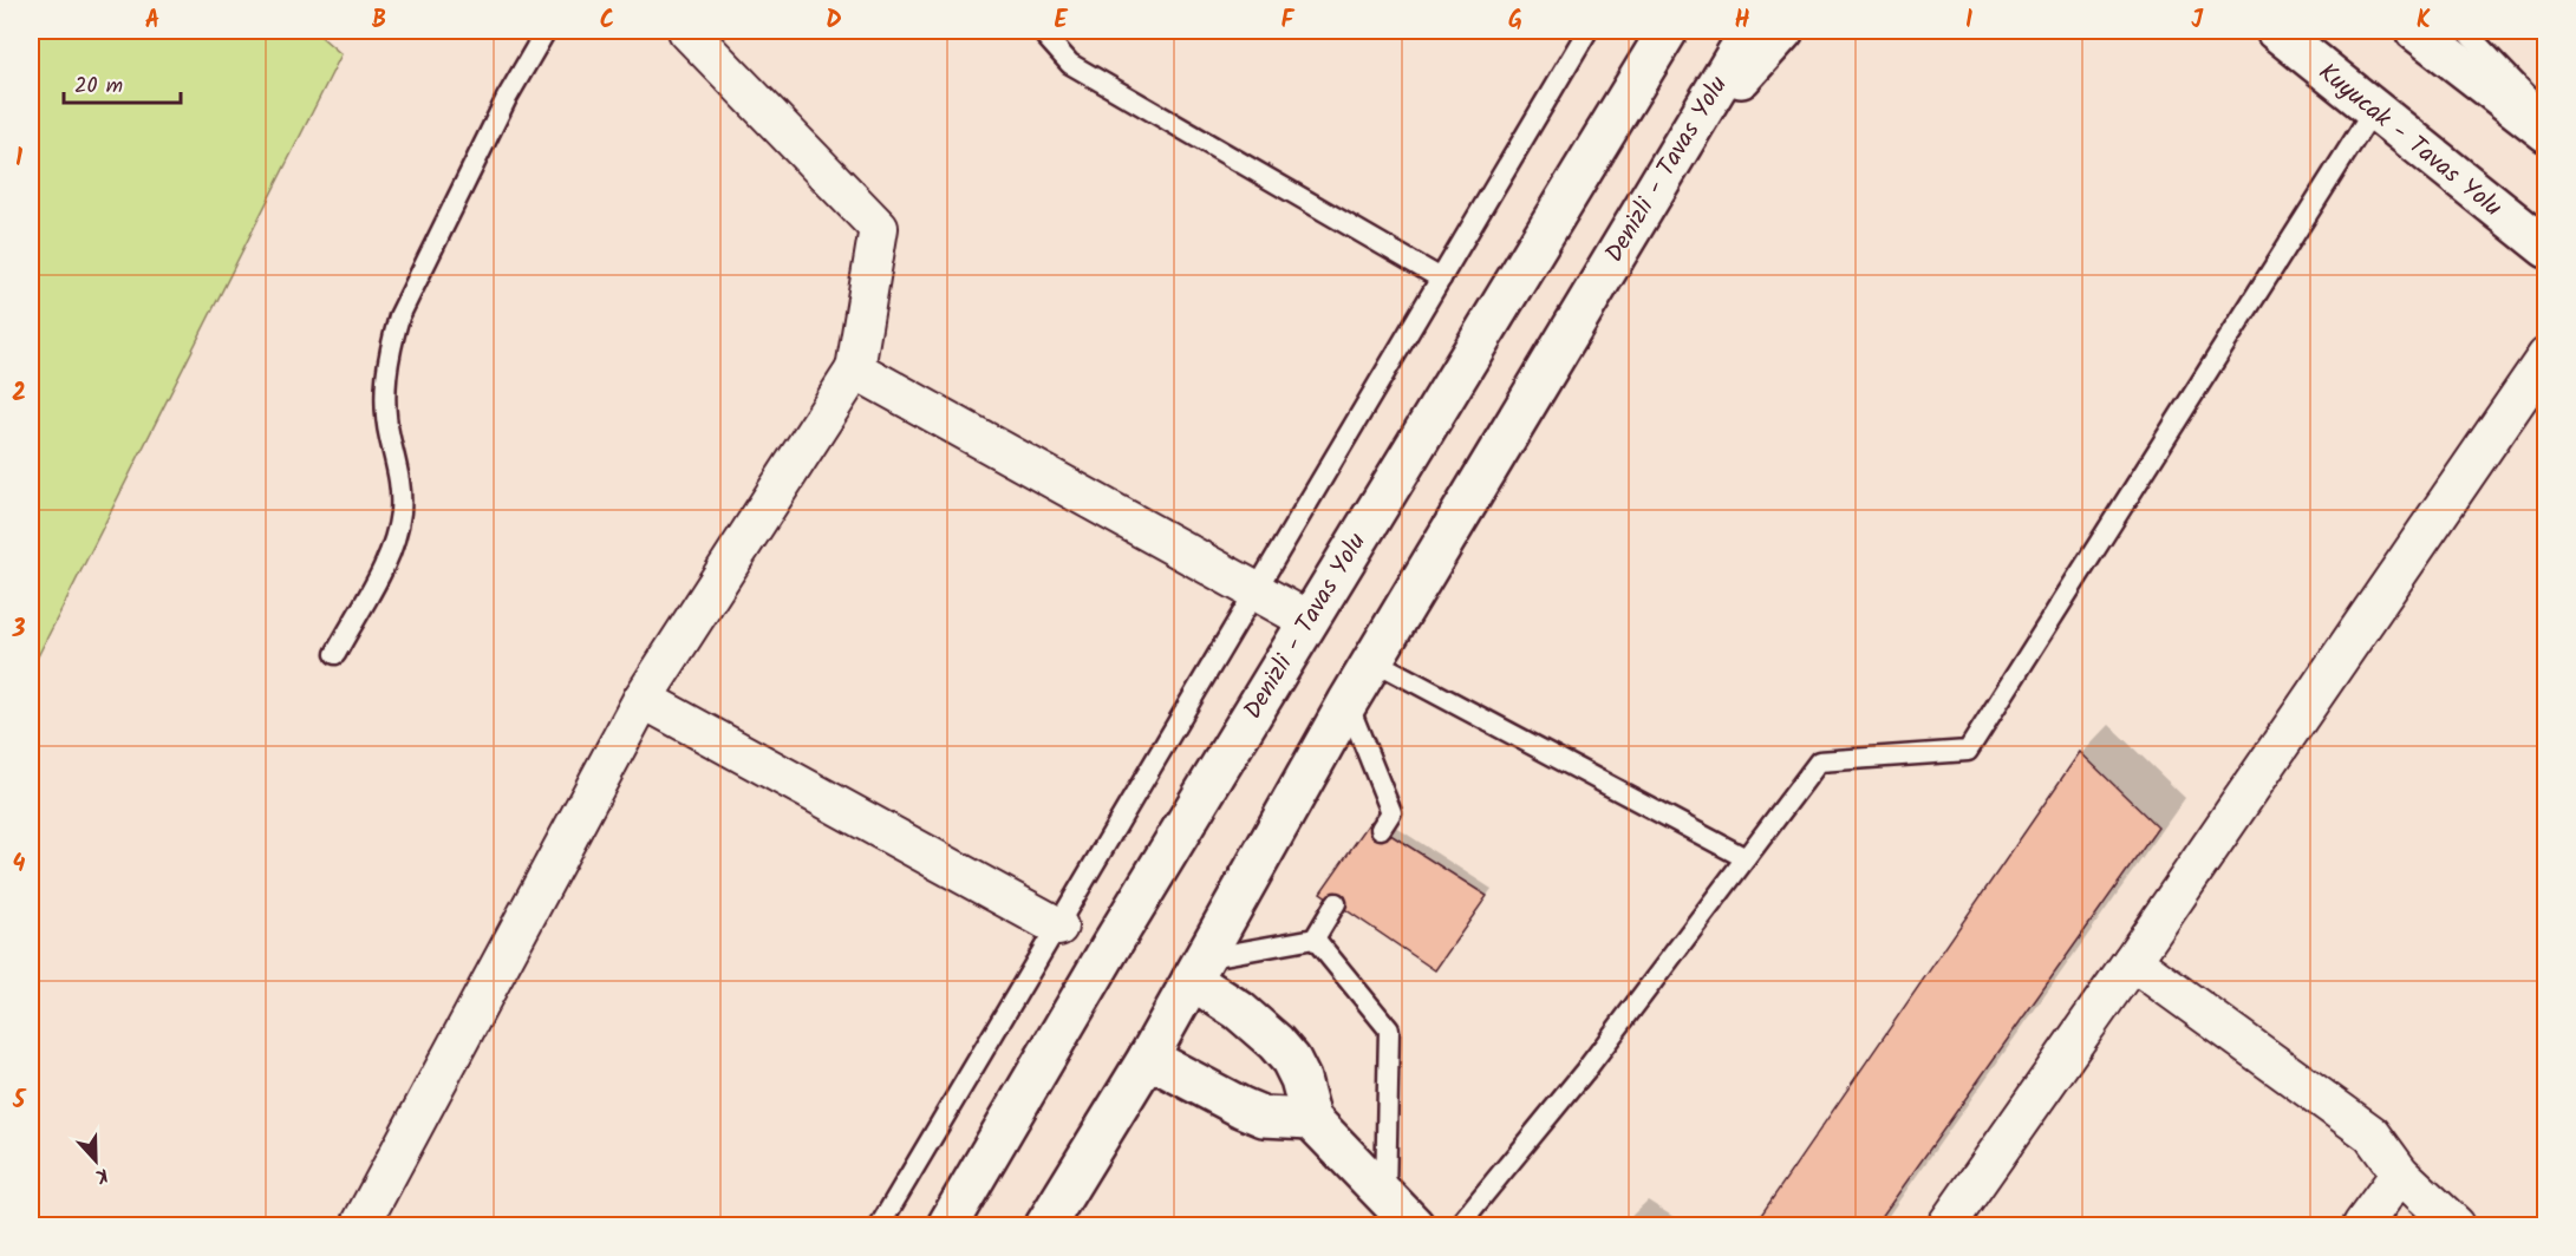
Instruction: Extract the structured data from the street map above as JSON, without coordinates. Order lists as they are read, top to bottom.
{
  "streets": {
    "main road": ["Kuyucak - Tavas Yolu", "Denizli - Tavas Yolu"]
  },
  "scale_bar": "20 m",
  "north": "bottom",
  "grid": {
    "columns": [
      "A",
      "B",
      "C",
      "D",
      "E",
      "F",
      "G",
      "H",
      "I",
      "J",
      "K"
    ],
    "rows": [
      "1",
      "2",
      "3",
      "4",
      "5"
    ]
  }
}
